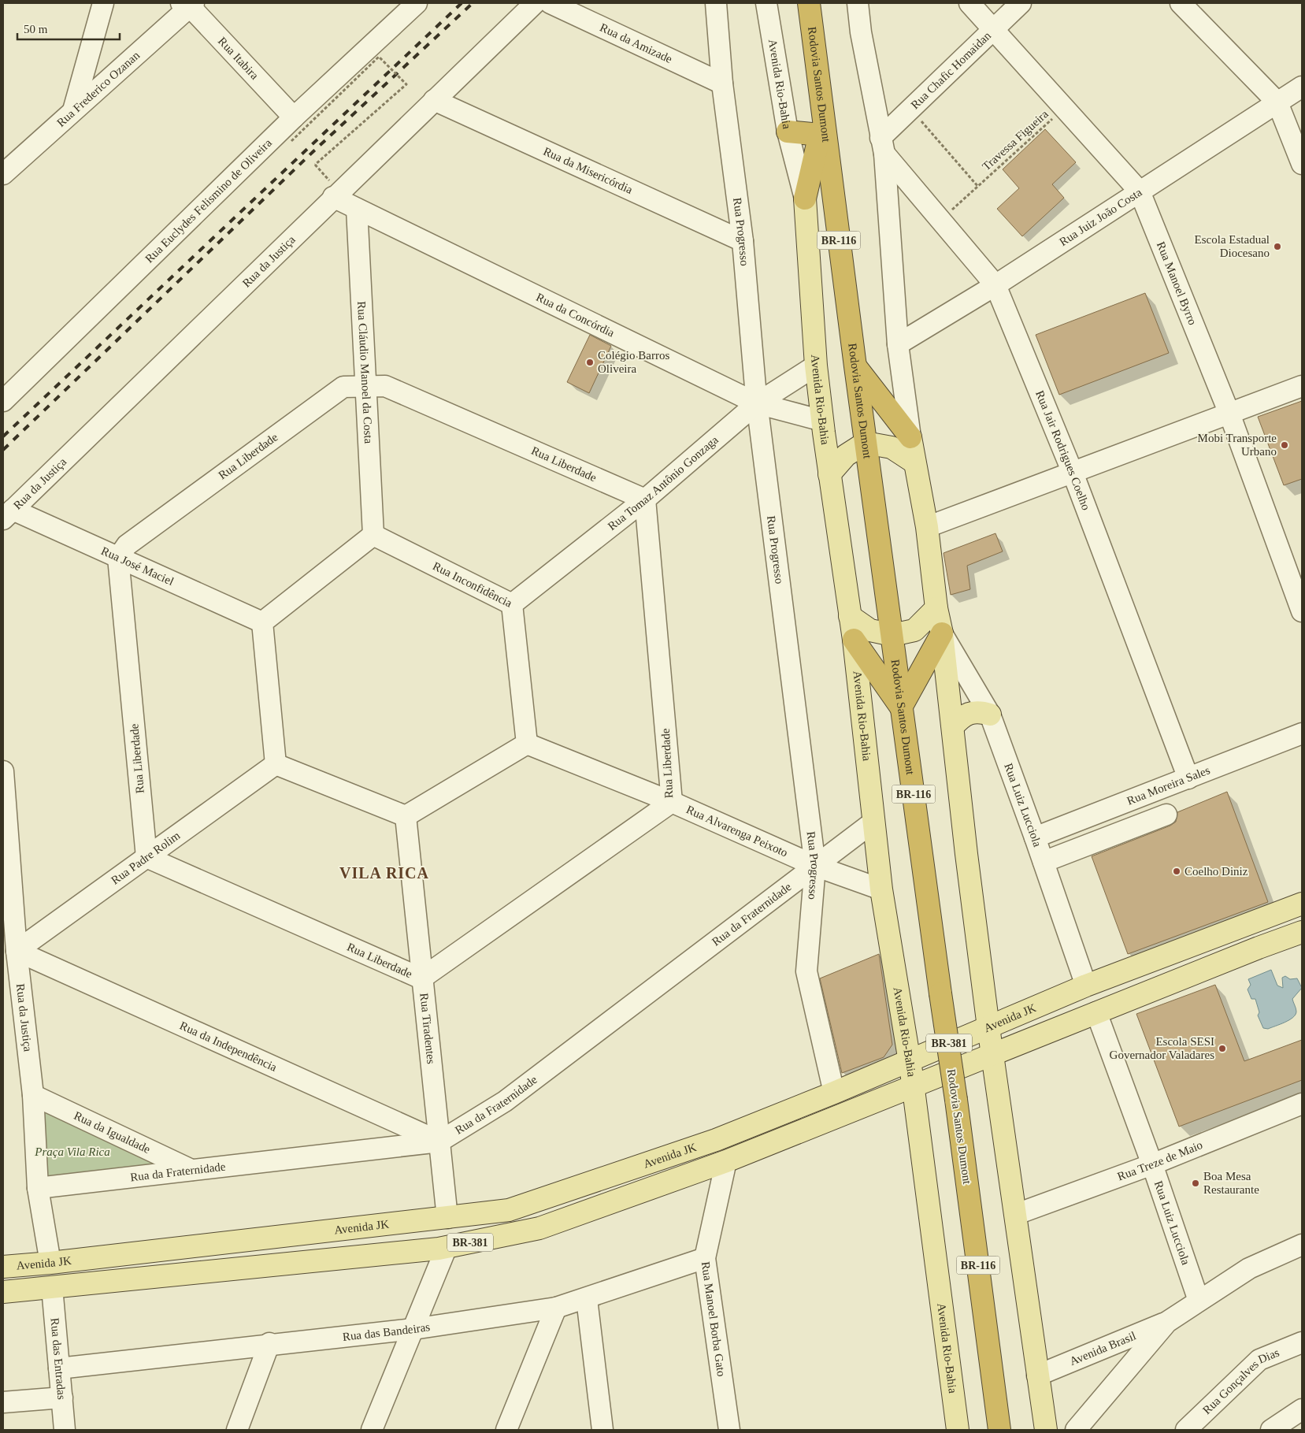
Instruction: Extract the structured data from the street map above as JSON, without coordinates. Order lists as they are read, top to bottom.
{
  "streets": {
    "highway": ["Rodovia Santos Dumont", "BR-116"],
    "main road": ["Avenida Rio-Bahia", "Avenida JK", "BR-381"],
    "street": [
      "Rua da Amizade",
      "Rua Itabira",
      "Rua Chafic Homaidan",
      "Rua Frederico Ozanan",
      "Rua da Misericórdia",
      "Rua Euclydes Felismino de Oliveira",
      "Rua Juiz João Costa",
      "Rua Progresso",
      "Rua da Justiça",
      "Rua Manoel Byrro",
      "Rua da Concórdia",
      "Rua Cláudio Manoel da Costa",
      "Rua Jair Rodrigues Coelho",
      "Rua Liberdade",
      "Rua Tomaz Antônio Gonzaga",
      "Rua José Maciel",
      "Rua Inconfidência",
      "Rua Moreira Sales",
      "Rua Luiz Lucciola",
      "Rua Alvarenga Peixoto",
      "Rua Padre Rolim",
      "Rua da Fraternidade",
      "Rua Tiradentes",
      "Rua da Independência",
      "Rua da Igualdade",
      "Rua Treze de Maio",
      "Rua Manoel Borba Gato",
      "Rua das Bandeiras",
      "Avenida Brasil",
      "Rua das Entradas",
      "Rua Gonçalves Dias"
    ],
    "path": ["Travessa Figueira"]
  },
  "crossings": [
    ["Rua da Amizade", "Rua Progresso"],
    ["Rua Itabira", "Rua Frederico Ozanan"],
    ["Rua Itabira", "Rua Euclydes Felismino de Oliveira"],
    ["Rua Chafic Homaidan", "Travessa Figueira"],
    ["Rua Chafic Homaidan", "Rua Manoel Byrro"],
    ["Rua Chafic Homaidan", "Rua Jair Rodrigues Coelho"],
    ["Avenida Rio-Bahia", "Rua da Concórdia"],
    ["Avenida Rio-Bahia", "Rua Tomaz Antônio Gonzaga"],
    ["Avenida Rio-Bahia", "Rua Alvarenga Peixoto"],
    ["Avenida Rio-Bahia", "Rua da Fraternidade"],
    ["Avenida Rio-Bahia", "Avenida JK"],
    ["Travessa Figueira", "Rua Manoel Byrro"],
    ["Travessa Figueira", "Rua Jair Rodrigues Coelho"],
    ["Rua da Misericórdia", "Rua Progresso"],
    ["Rua da Misericórdia", "Rua da Justiça"],
    ["Rua Juiz João Costa", "Rua Manoel Byrro"],
    ["Rua Juiz João Costa", "Rua Jair Rodrigues Coelho"],
    ["Rua Progresso", "Rua da Concórdia"],
    ["Rua Progresso", "Rua Tomaz Antônio Gonzaga"],
    ["Rua Progresso", "Rua Alvarenga Peixoto"],
    ["Rua Progresso", "Rua da Fraternidade"],
    ["Rua Progresso", "Avenida JK"],
    ["Rua da Justiça", "Rua da Concórdia"],
    ["Rua da Justiça", "Rua José Maciel"],
    ["Rua da Justiça", "Rua Padre Rolim"],
    ["Rua da Justiça", "Rua da Fraternidade"],
    ["Rua da Justiça", "Avenida JK"],
    ["Rua da Justiça", "Rua da Independência"],
    ["Rua da Justiça", "Rua da Igualdade"],
    ["Rua da Concórdia", "Rua Cláudio Manoel da Costa"],
    ["Rua da Concórdia", "Rua Tomaz Antônio Gonzaga"],
    ["Rua Cláudio Manoel da Costa", "Rua Liberdade"],
    ["Rua Cláudio Manoel da Costa", "Rua Inconfidência"],
    ["Rua Jair Rodrigues Coelho", "Rua Moreira Sales"],
    ["Rua Liberdade", "Rua Tomaz Antônio Gonzaga"],
    ["Rua Liberdade", "Rua José Maciel"],
    ["Rua Liberdade", "Rua Alvarenga Peixoto"],
    ["Rua Liberdade", "Rua Padre Rolim"],
    ["Rua Liberdade", "Rua Tiradentes"],
    ["Rua Tomaz Antônio Gonzaga", "Rua Inconfidência"],
    ["Rua Inconfidência", "Rua Alvarenga Peixoto"],
    ["Rua Moreira Sales", "Rua Luiz Lucciola"],
    ["Rua Luiz Lucciola", "Avenida JK"],
    ["Rua Luiz Lucciola", "Rua Treze de Maio"],
    ["Rua Alvarenga Peixoto", "Rua da Fraternidade"],
    ["Rua Padre Rolim", "Rua da Independência"],
    ["Rua da Fraternidade", "Rua Tiradentes"],
    ["Rua da Fraternidade", "Rua da Independência"],
    ["Rua da Fraternidade", "Rua da Igualdade"],
    ["Avenida JK", "Rua Tiradentes"],
    ["Avenida JK", "Rua Manoel Borba Gato"],
    ["Avenida JK", "Rua das Entradas"],
    ["Rua Tiradentes", "Rua da Independência"],
    ["Rua Manoel Borba Gato", "Rua das Bandeiras"],
    ["Rua das Bandeiras", "Rua das Entradas"]
  ],
  "districts": ["VILA RICA"],
  "parks": ["Praça Vila Rica"],
  "places": [
    "Escola Estadual Diocesano",
    "Colégio Barros Oliveira",
    "Mobi Transporte Urbano",
    "Coelho Diniz",
    "Escola SESI Governador Valadares",
    "Boa Mesa Restaurante"
  ],
  "scale_bar": "50 m"
}
